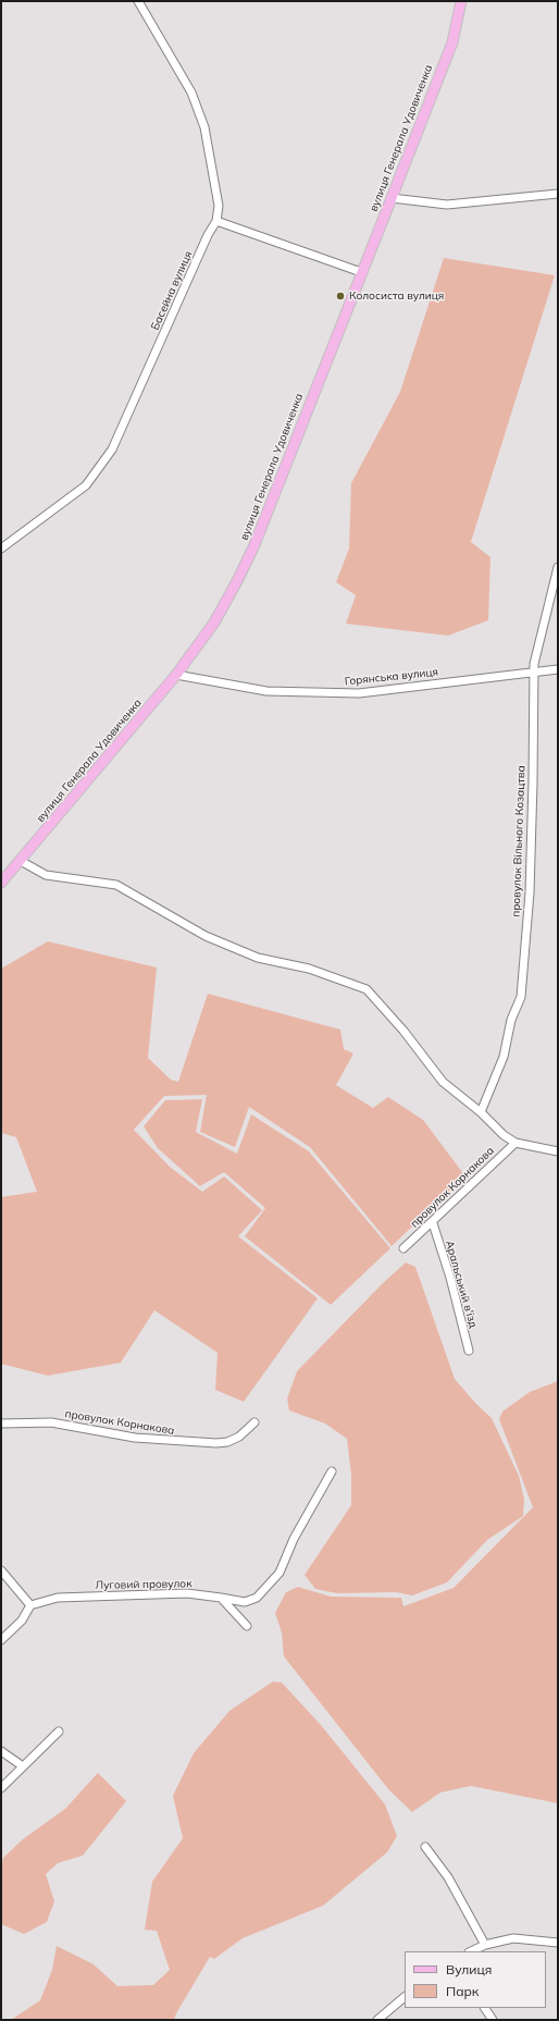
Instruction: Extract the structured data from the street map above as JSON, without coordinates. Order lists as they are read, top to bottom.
{
  "streets": {
    "main road": ["вулиця Генерала Удовиченка"],
    "street": [
      "Басейна вулиця",
      "Горянська вулиця",
      "провулок Вільного Козацтва",
      "провулок Корнакова",
      "Аральський в'їзд",
      "Луговий провулок"
    ]
  },
  "crossings": [
    ["вулиця Генерала Удовиченка", "Горянська вулиця"],
    ["Горянська вулиця", "провулок Вільного Козацтва"],
    ["провулок Корнакова", "Аральський в'їзд"]
  ],
  "places": ["Колосиста вулиця"],
  "legend": ["Вулиця", "Парк"]
}
